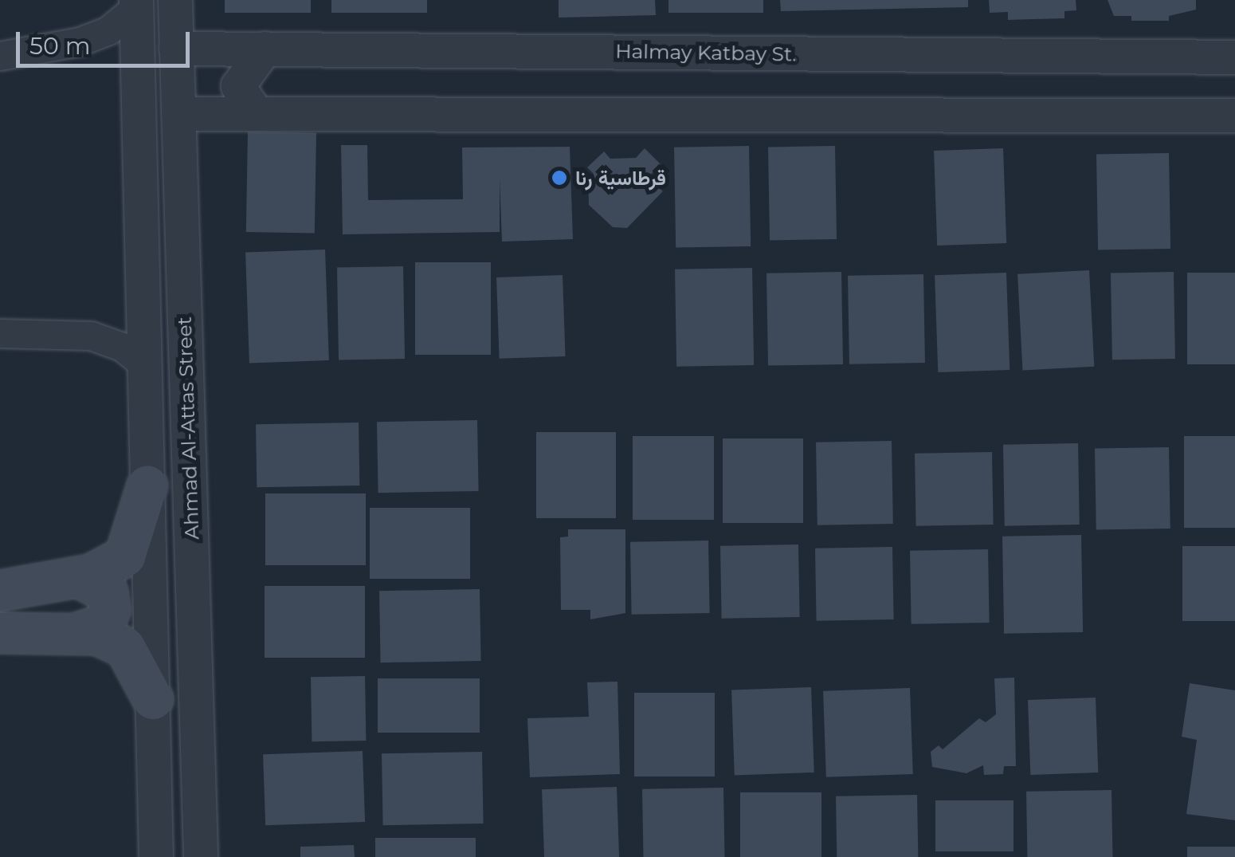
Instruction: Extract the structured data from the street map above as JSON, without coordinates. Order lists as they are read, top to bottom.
{
  "streets": {
    "street": ["Halmay Katbay St.", "Ahmad Al-Attas Street"]
  },
  "crossings": [
    ["Halmay Katbay St.", "Ahmad Al-Attas Street"]
  ],
  "places": ["قرطاسية رنا"],
  "scale_bar": "50 m"
}
